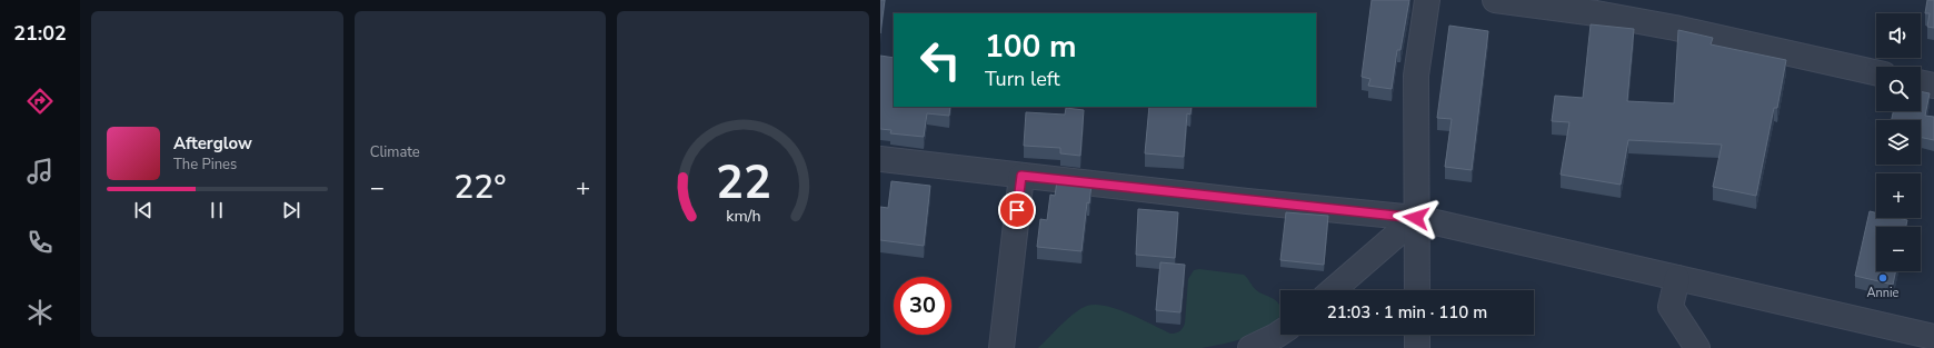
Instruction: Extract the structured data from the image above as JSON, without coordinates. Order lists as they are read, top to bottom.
{
  "places": ["Annie"],
  "page": {
    "tabs": "21:02",
    "tile": "Climate",
    "map_buttons": ["+", "−"],
    "turn": ["100 m", "Turn left"],
    "song": ["Afterglow", "The Pines"],
    "heat": ["−", "22°", "+"],
    "limit": "30",
    "trip": "21:03 · 1 min · 110 m",
    "gauge": ["22", "km/h"]
  }
}
